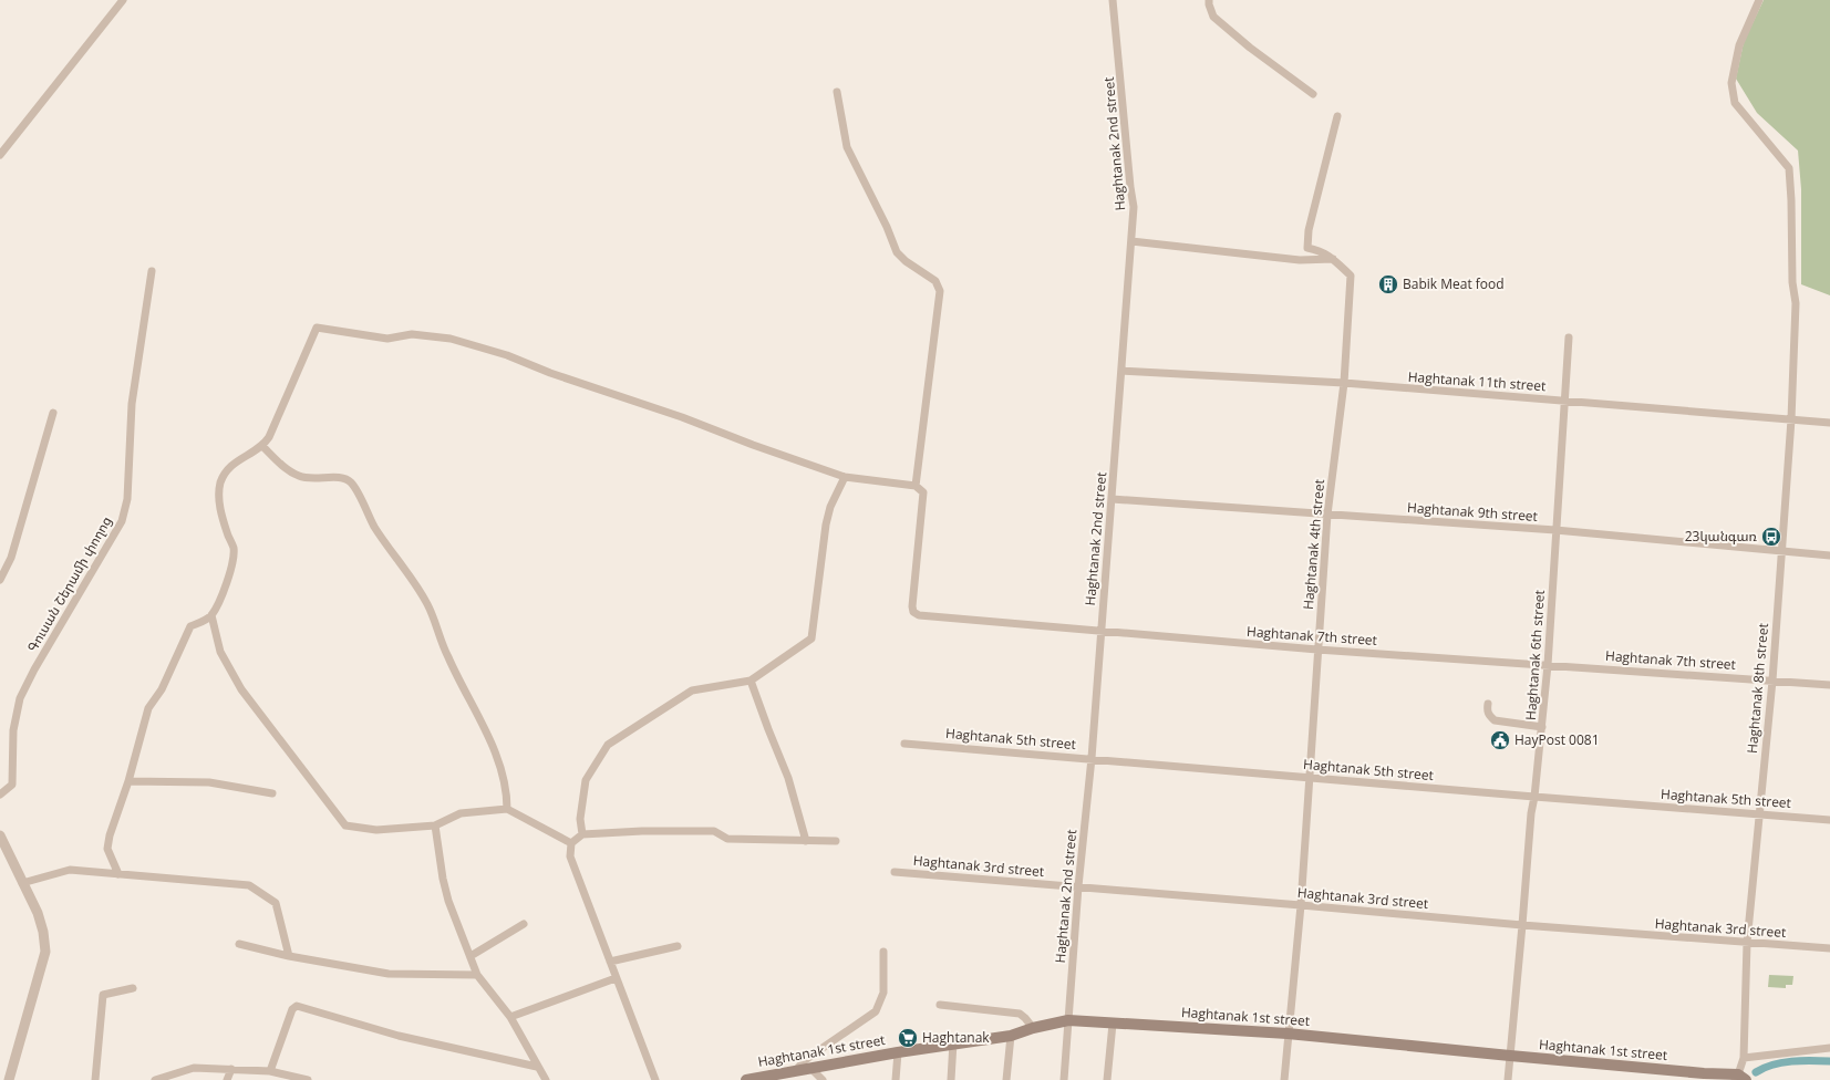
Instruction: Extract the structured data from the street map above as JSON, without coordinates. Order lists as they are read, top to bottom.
{
  "streets": {
    "main road": ["Haghtanak 1st street"],
    "street": [
      "Haghtanak 2nd street",
      "Haghtanak 11th street",
      "Haghtanak 9th street",
      "Haghtanak 4th street",
      "Գուսան Շերամի փողոց",
      "Haghtanak 7th street",
      "Haghtanak 6th street",
      "Haghtanak 8th street",
      "Haghtanak 5th street",
      "Haghtanak 3rd street"
    ]
  },
  "crossings": [
    ["Haghtanak 2nd street", "Haghtanak 11th street"],
    ["Haghtanak 2nd street", "Haghtanak 9th street"],
    ["Haghtanak 2nd street", "Haghtanak 7th street"],
    ["Haghtanak 2nd street", "Haghtanak 5th street"],
    ["Haghtanak 2nd street", "Haghtanak 3rd street"],
    ["Haghtanak 2nd street", "Haghtanak 1st street"],
    ["Haghtanak 11th street", "Haghtanak 4th street"],
    ["Haghtanak 11th street", "Haghtanak 6th street"],
    ["Haghtanak 11th street", "Haghtanak 8th street"],
    ["Haghtanak 9th street", "Haghtanak 4th street"],
    ["Haghtanak 9th street", "Haghtanak 6th street"],
    ["Haghtanak 9th street", "Haghtanak 8th street"],
    ["Haghtanak 4th street", "Haghtanak 7th street"],
    ["Haghtanak 4th street", "Haghtanak 5th street"],
    ["Haghtanak 4th street", "Haghtanak 3rd street"],
    ["Haghtanak 4th street", "Haghtanak 1st street"],
    ["Haghtanak 7th street", "Haghtanak 6th street"],
    ["Haghtanak 7th street", "Haghtanak 8th street"],
    ["Haghtanak 6th street", "Haghtanak 5th street"],
    ["Haghtanak 6th street", "Haghtanak 3rd street"],
    ["Haghtanak 6th street", "Haghtanak 1st street"],
    ["Haghtanak 8th street", "Haghtanak 5th street"],
    ["Haghtanak 8th street", "Haghtanak 3rd street"],
    ["Haghtanak 8th street", "Haghtanak 1st street"]
  ],
  "places": {
    "building": ["Babik Meat food"],
    "bus stop": ["23կանգառ"],
    "public building": ["HayPost 0081"],
    "supermarket": ["Haghtanak"]
  }
}
